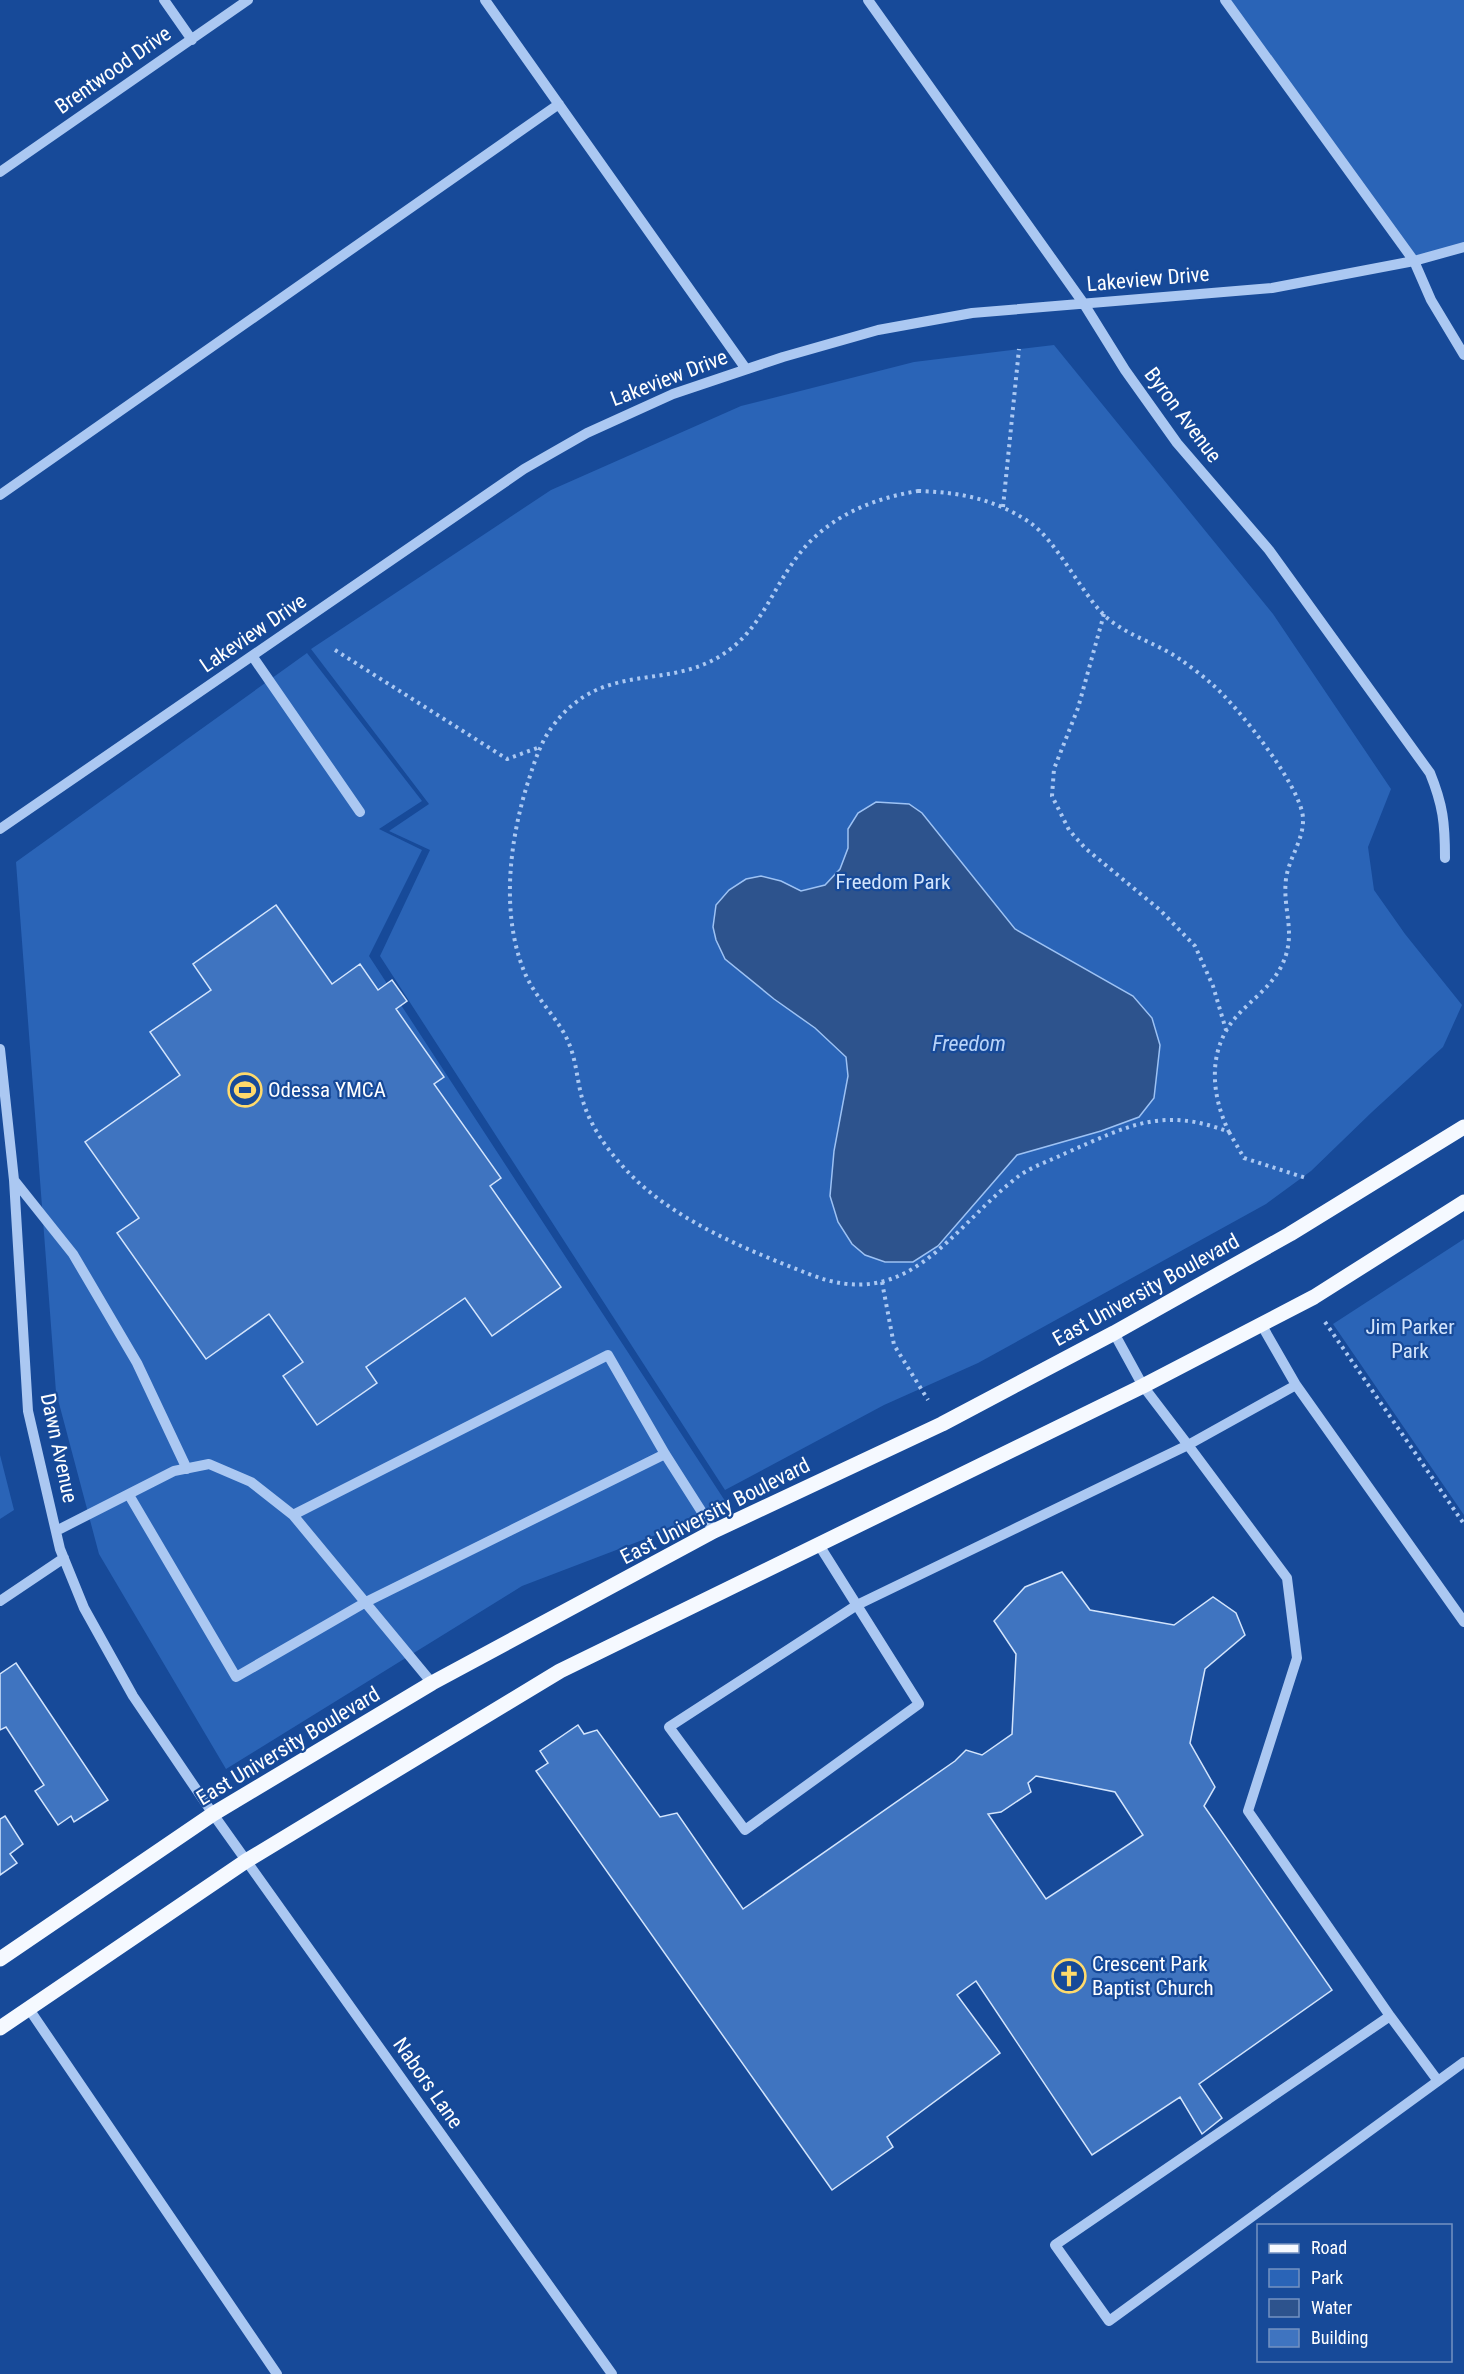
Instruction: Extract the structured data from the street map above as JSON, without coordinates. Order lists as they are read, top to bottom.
{
  "streets": {
    "main road": ["East University Boulevard"],
    "street": [
      "Brentwood Drive",
      "Lakeview Drive",
      "Byron Avenue",
      "Dawn Avenue",
      "Nabors Lane"
    ]
  },
  "crossings": [
    ["Lakeview Drive", "Byron Avenue"],
    ["East University Boulevard", "Dawn Avenue"],
    ["East University Boulevard", "Nabors Lane"],
    ["Dawn Avenue", "Nabors Lane"]
  ],
  "water": ["Freedom"],
  "parks": ["Freedom Park", "Jim Parker Park"],
  "places": {
    "sports": ["Odessa YMCA"],
    "church": ["Crescent Park Baptist Church"]
  },
  "legend": [
    "Road",
    "Park",
    "Water",
    "Building"
  ]
}
